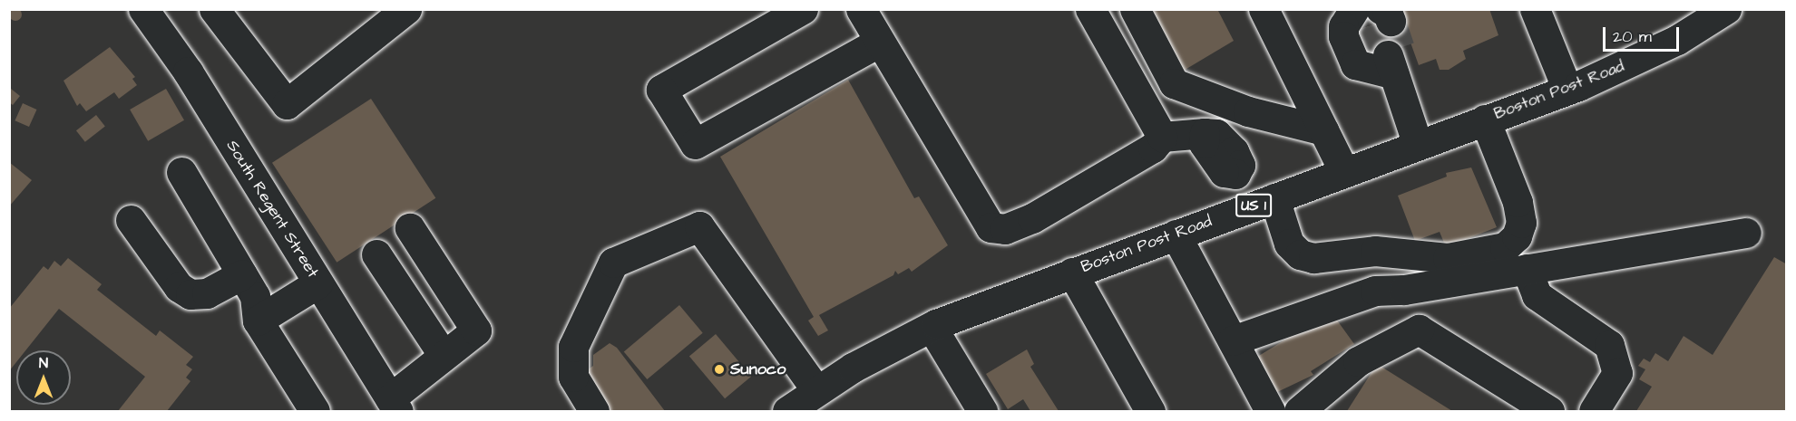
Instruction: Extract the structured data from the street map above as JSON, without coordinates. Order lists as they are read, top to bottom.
{
  "streets": {
    "main road": ["Boston Post Road", "US 1", "South Regent Street"]
  },
  "places": ["Sunoco"],
  "scale_bar": "20 m",
  "north": "top"
}
